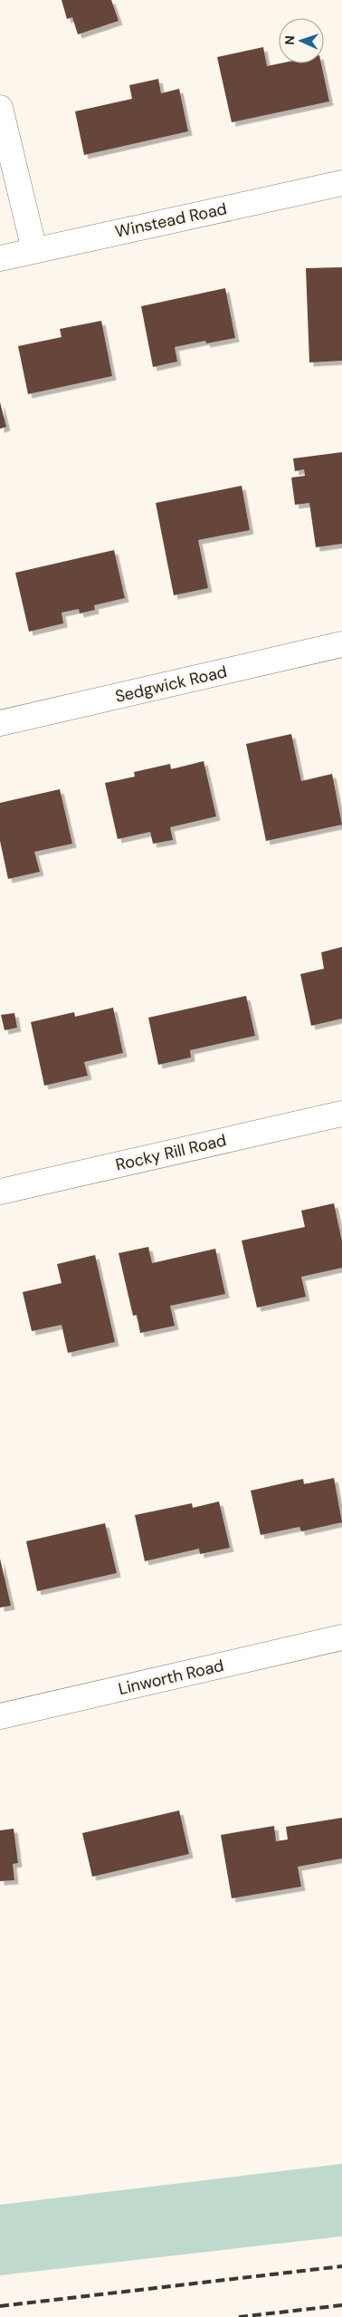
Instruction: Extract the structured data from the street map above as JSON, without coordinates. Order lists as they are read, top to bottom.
{
  "streets": {
    "street": [
      "Winstead Road",
      "Sedgwick Road",
      "Rocky Rill Road",
      "Linworth Road"
    ]
  },
  "north": "left"
}
